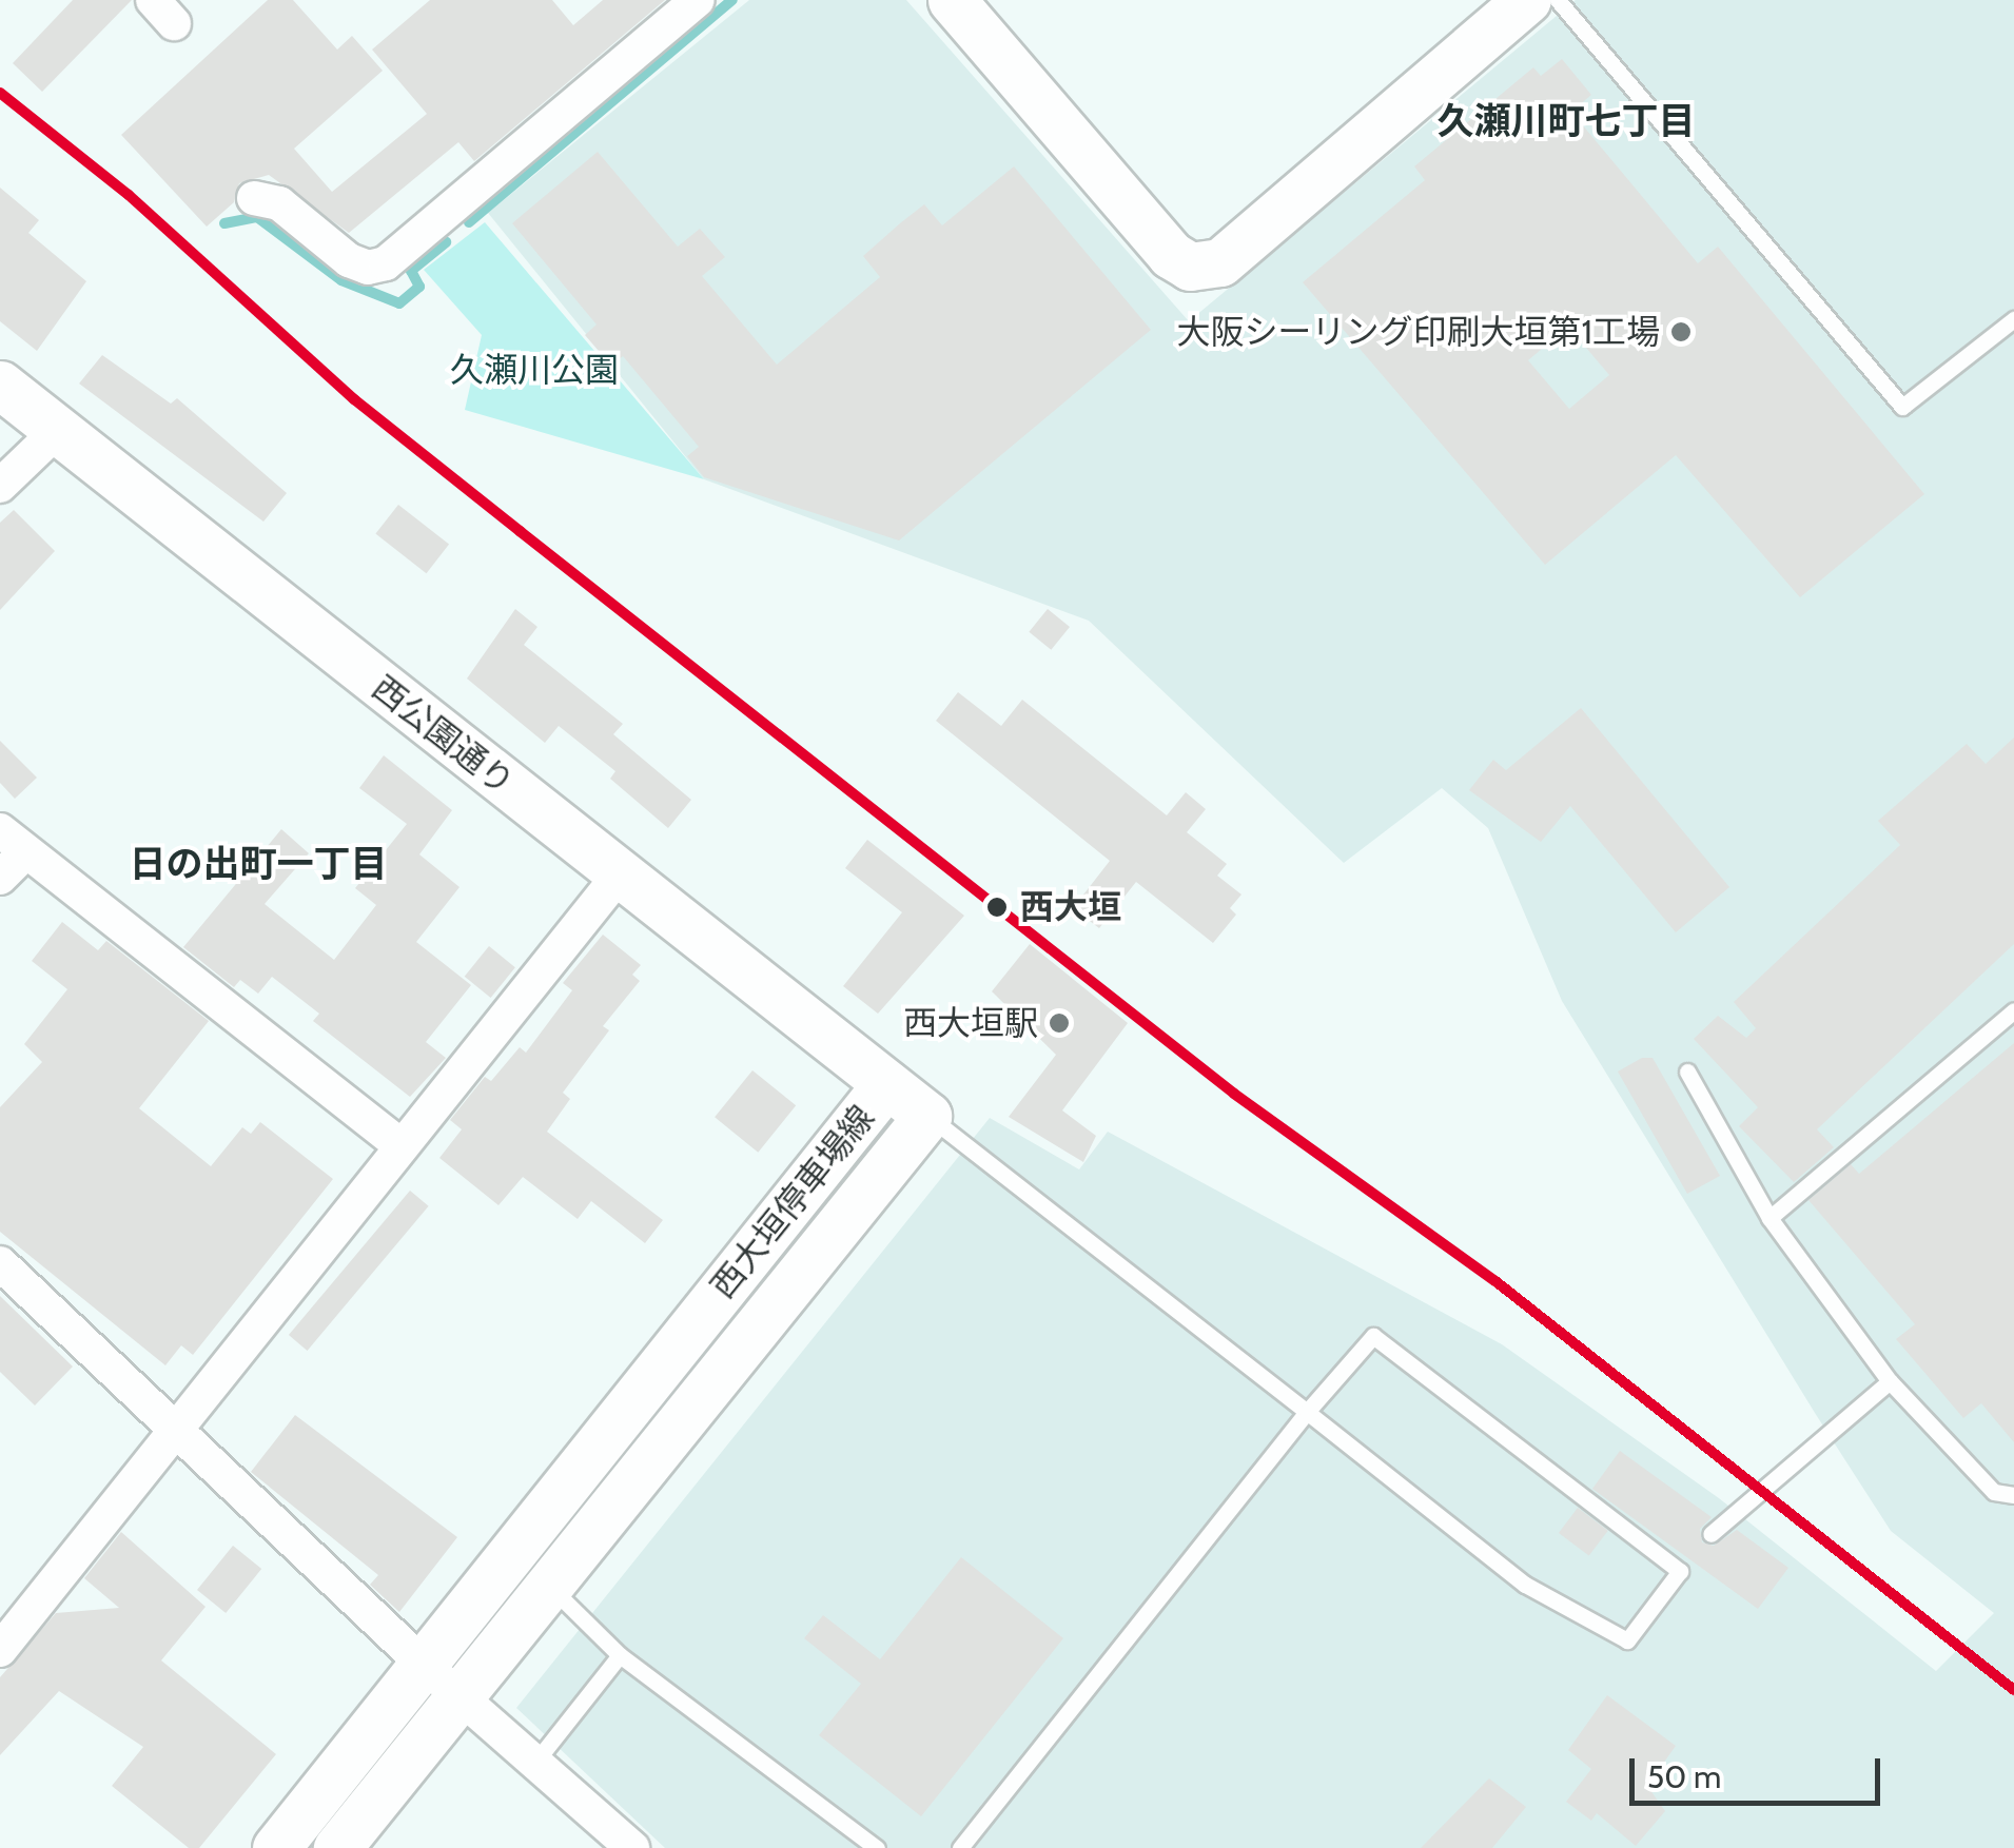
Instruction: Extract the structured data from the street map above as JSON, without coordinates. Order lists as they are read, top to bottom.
{
  "streets": {
    "main road": ["西公園通り", "西大垣停車場線"]
  },
  "crossings": [
    ["西公園通り", "西大垣停車場線"]
  ],
  "districts": ["久瀬川町七丁目", "日の出町一丁目"],
  "parks": ["久瀬川公園"],
  "places": ["大阪シーリング印刷大垣第1工場", "西大垣", "西大垣駅"],
  "scale_bar": "50 m"
}
